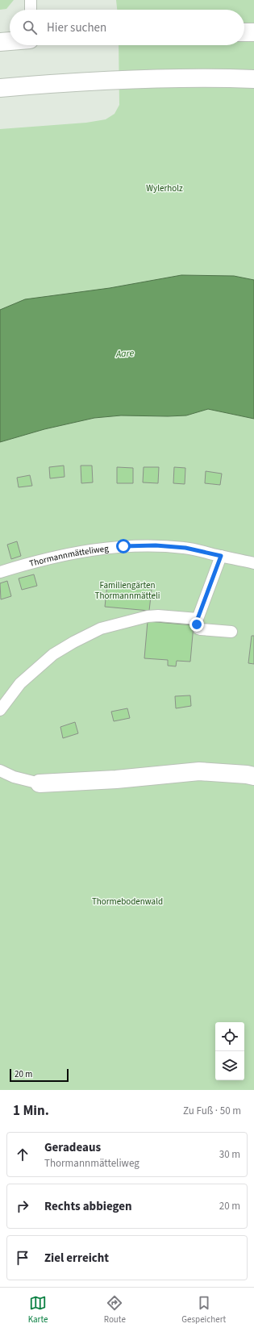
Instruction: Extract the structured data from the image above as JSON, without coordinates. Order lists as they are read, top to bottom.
{
  "streets": {
    "lane": ["Thormannmätteliweg"]
  },
  "water": ["Aare"],
  "parks": ["Wylerholz", "Familiengärten Thormannmätteli", "Thormebodenwald"],
  "scale_bar": "20 m",
  "page": {
    "search": "Hier suchen",
    "scale": "20 m",
    "heading": ["1 Min.", "Zu Fuß · 50 m"],
    "list": [
      ["Geradeaus", "Thormannmätteliweg", "30 m"],
      ["Rechts abbiegen", "20 m"],
      "Ziel erreicht"
    ],
    "nav": ["Karte", "Route", "Gespeichert"]
  }
}
